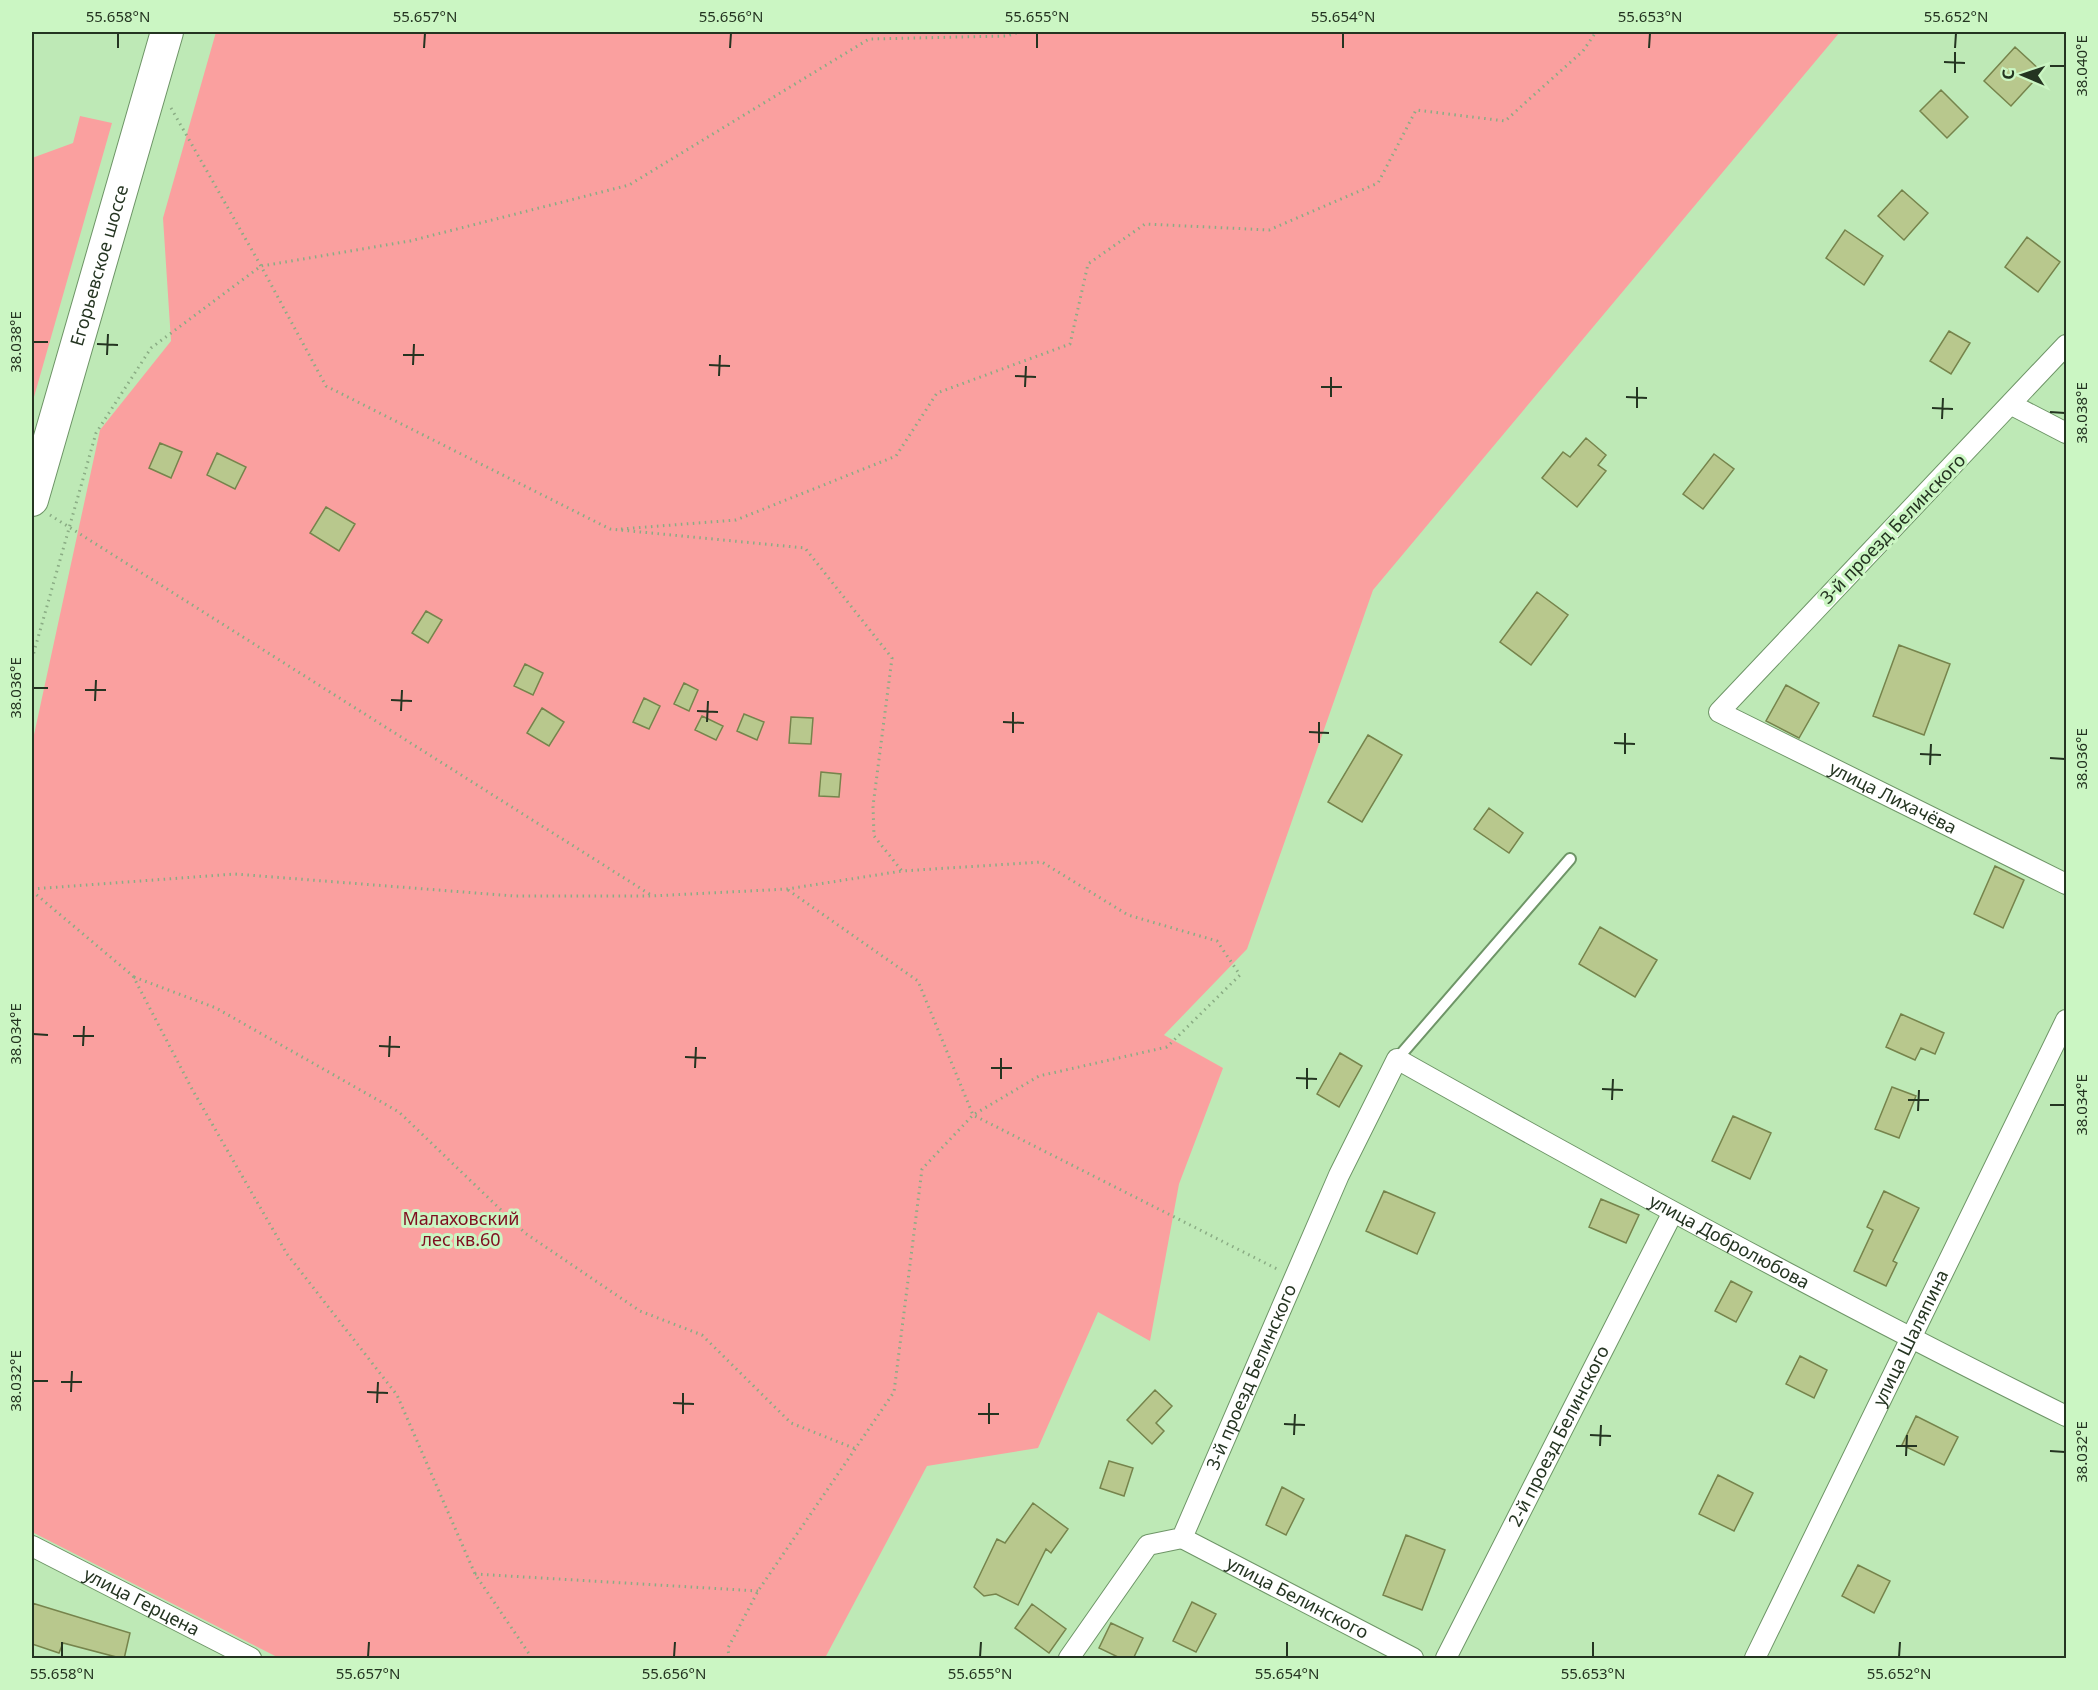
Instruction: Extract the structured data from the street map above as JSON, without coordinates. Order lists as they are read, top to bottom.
{
  "streets": {
    "main road": ["Егорьевское шоссе"],
    "street": [
      "3-й проезд Белинского",
      "улица Лихачёва",
      "улица Добролюбова",
      "улица Шаляпина",
      "2-й проезд Белинского",
      "улица Белинского",
      "улица Герцена"
    ]
  },
  "crossings": [
    ["3-й проезд Белинского", "улица Лихачёва"],
    ["3-й проезд Белинского", "улица Добролюбова"],
    ["3-й проезд Белинского", "улица Белинского"],
    ["улица Добролюбова", "улица Шаляпина"],
    ["улица Добролюбова", "2-й проезд Белинского"]
  ],
  "parks": ["Малаховский лес кв.60"],
  "north": "left",
  "coordinates": [
    "55.658°N",
    "55.657°N",
    "55.656°N",
    "55.655°N",
    "55.654°N",
    "55.653°N",
    "55.652°N",
    "38.040°E",
    "38.038°E",
    "38.036°E",
    "38.034°E",
    "38.032°E"
  ]
}
